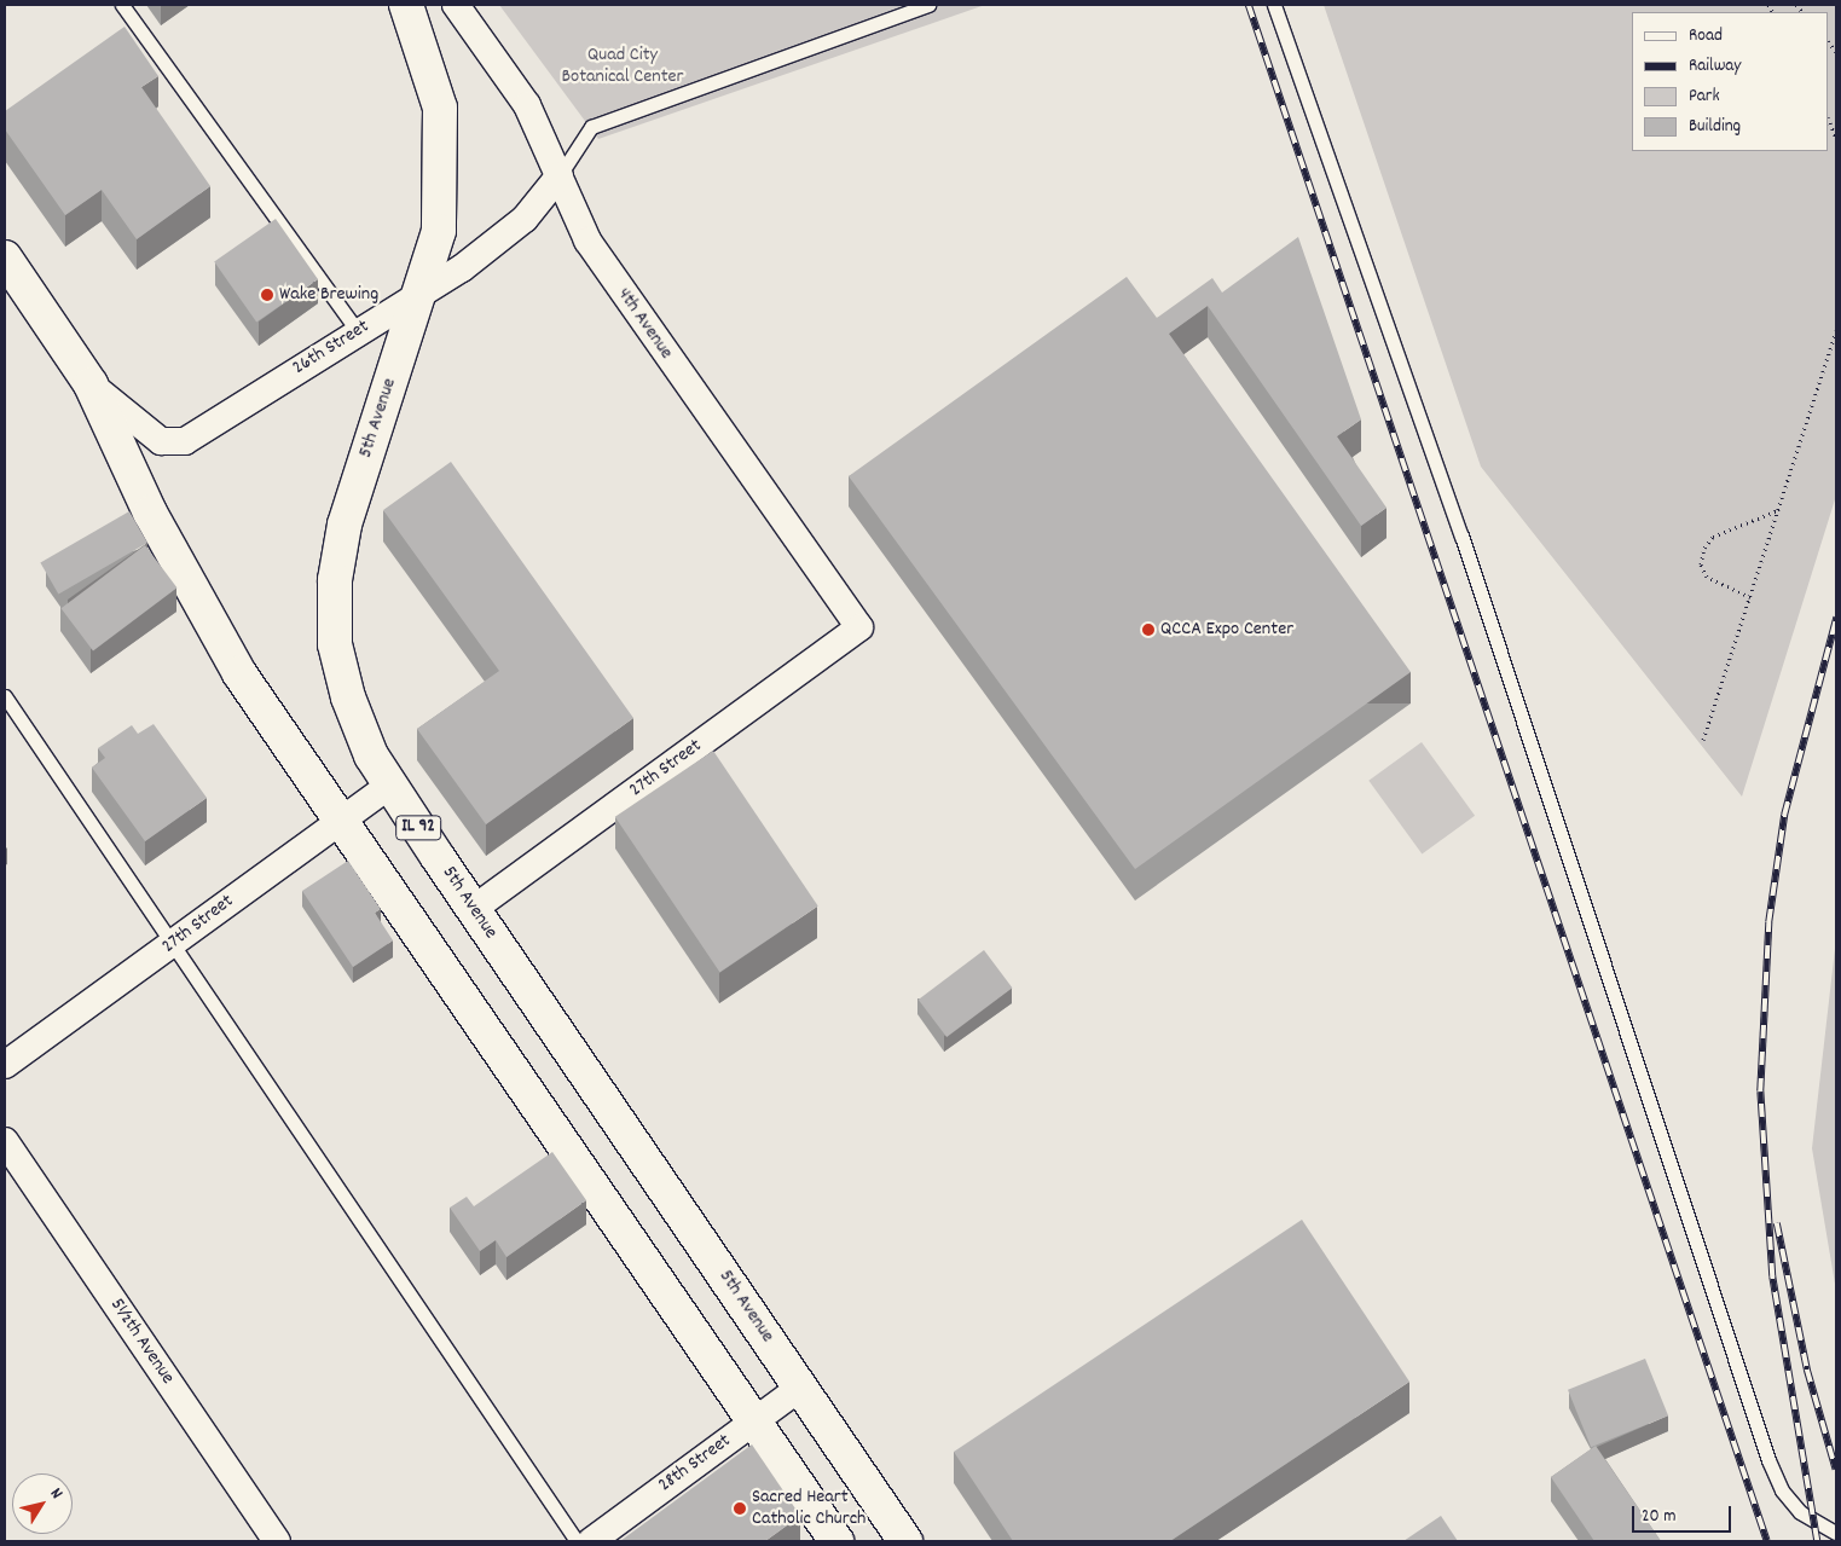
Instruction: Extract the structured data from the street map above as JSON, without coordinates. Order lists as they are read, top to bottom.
{
  "streets": {
    "main road": ["5th Avenue", "IL 92"],
    "street": [
      "4th Avenue",
      "26th Street",
      "27th Street",
      "5½th Avenue",
      "28th Street"
    ]
  },
  "crossings": [
    ["4th Avenue", "26th Street"],
    ["4th Avenue", "27th Street"],
    ["26th Street", "5th Avenue"],
    ["5th Avenue", "27th Street"],
    ["5th Avenue", "28th Street"]
  ],
  "parks": ["Quad City Botanical Center"],
  "places": ["Wake Brewing", "QCCA Expo Center", "Sacred Heart Catholic Church"],
  "legend": [
    "Road",
    "Railway",
    "Park",
    "Building"
  ],
  "scale_bar": "20 m",
  "north": "top right"
}
